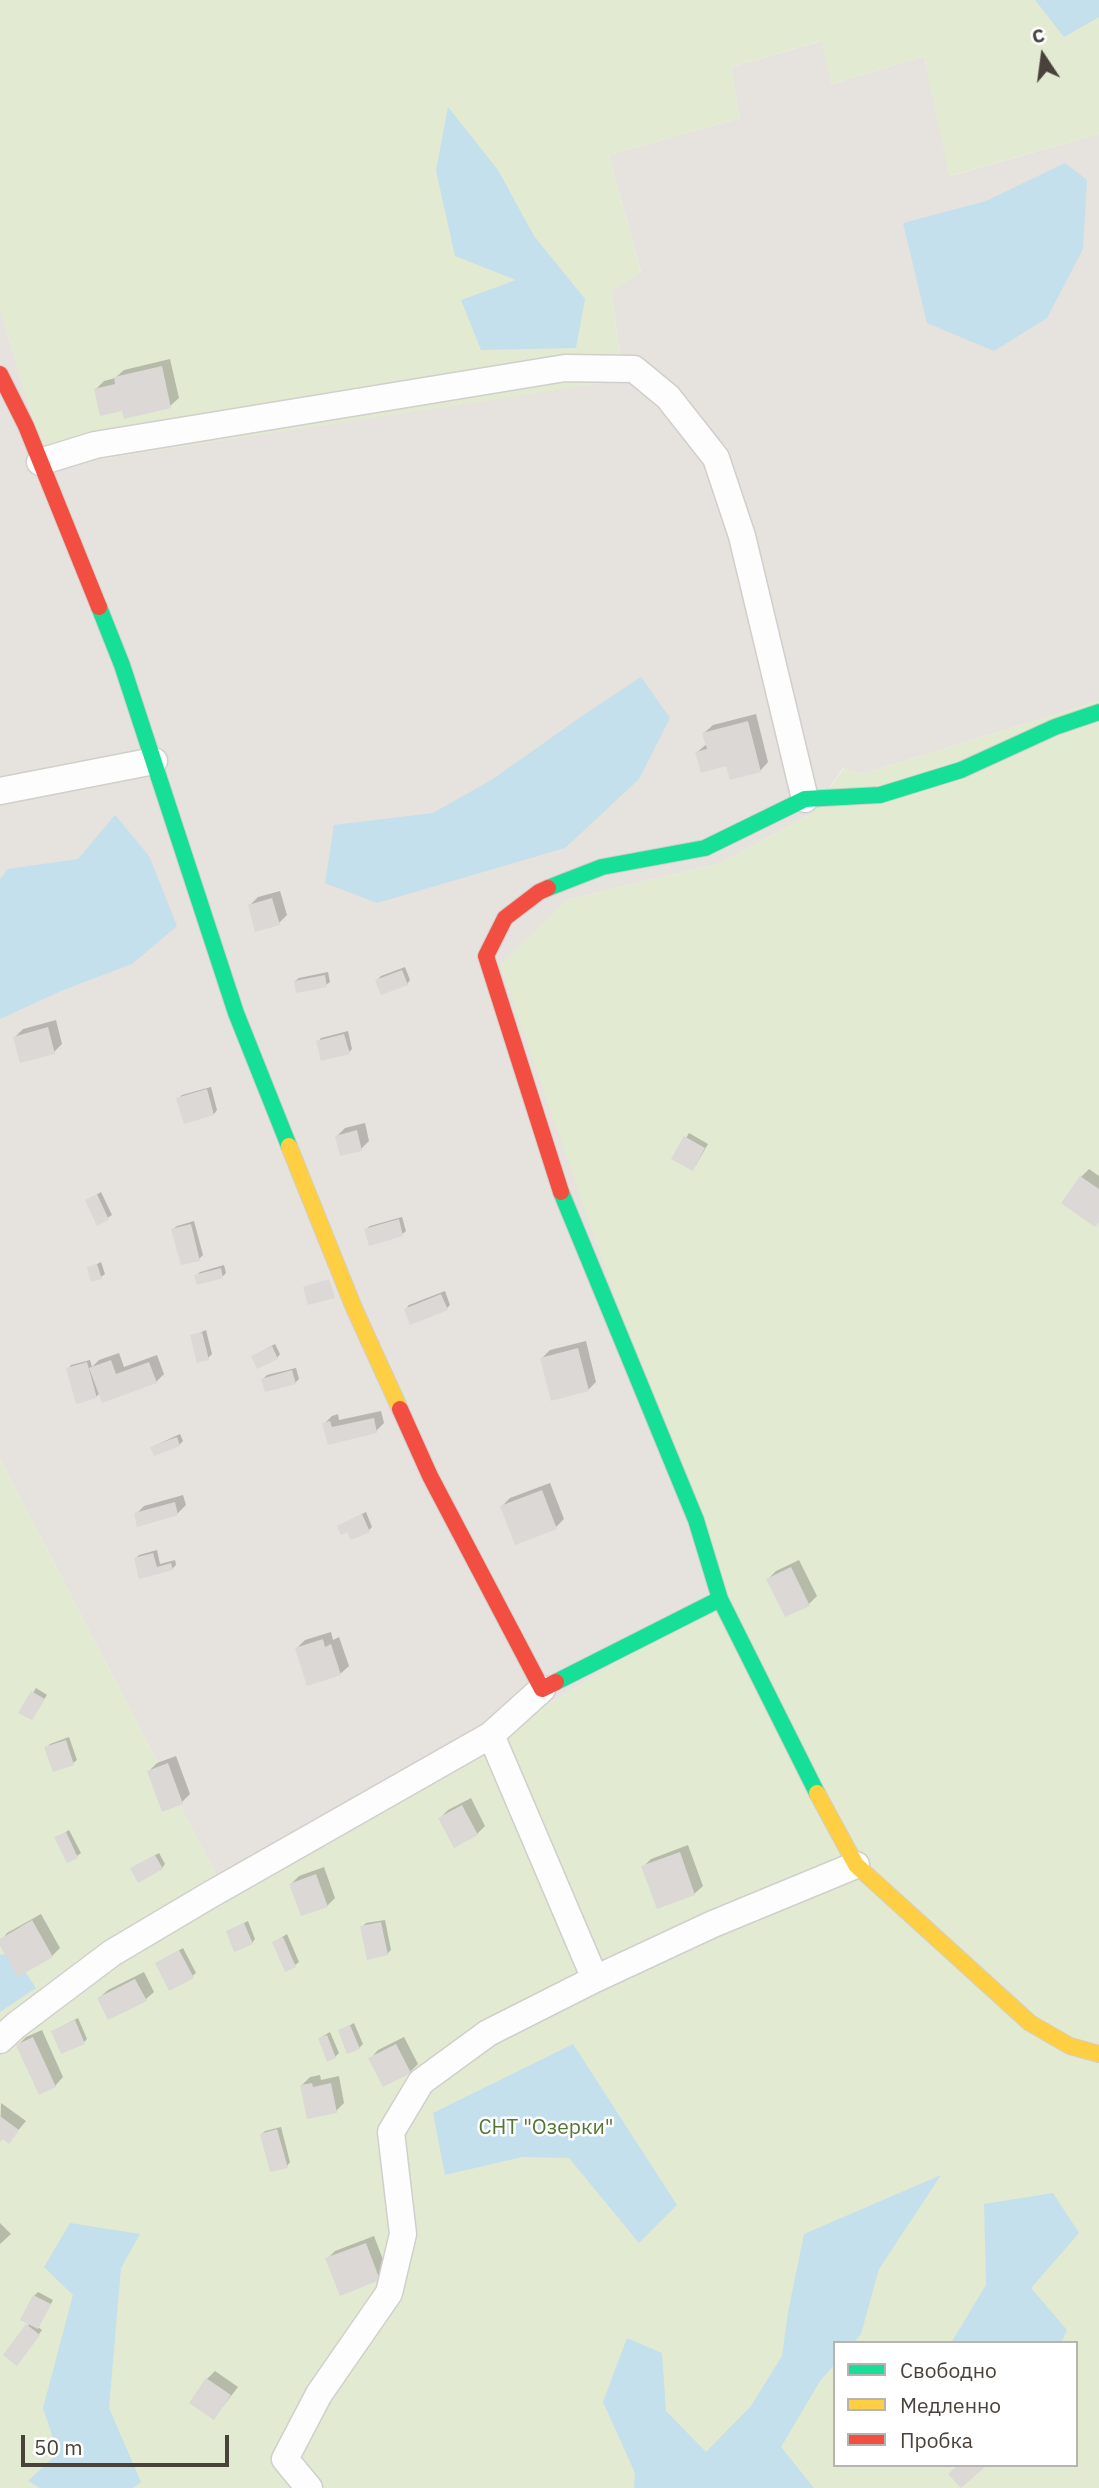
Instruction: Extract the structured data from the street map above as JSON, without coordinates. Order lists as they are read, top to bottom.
{
  "parks": ["СНТ \"Озерки\""],
  "legend": ["Свободно", "Медленно", "Пробка"],
  "scale_bar": "50 m",
  "north": "top"
}
